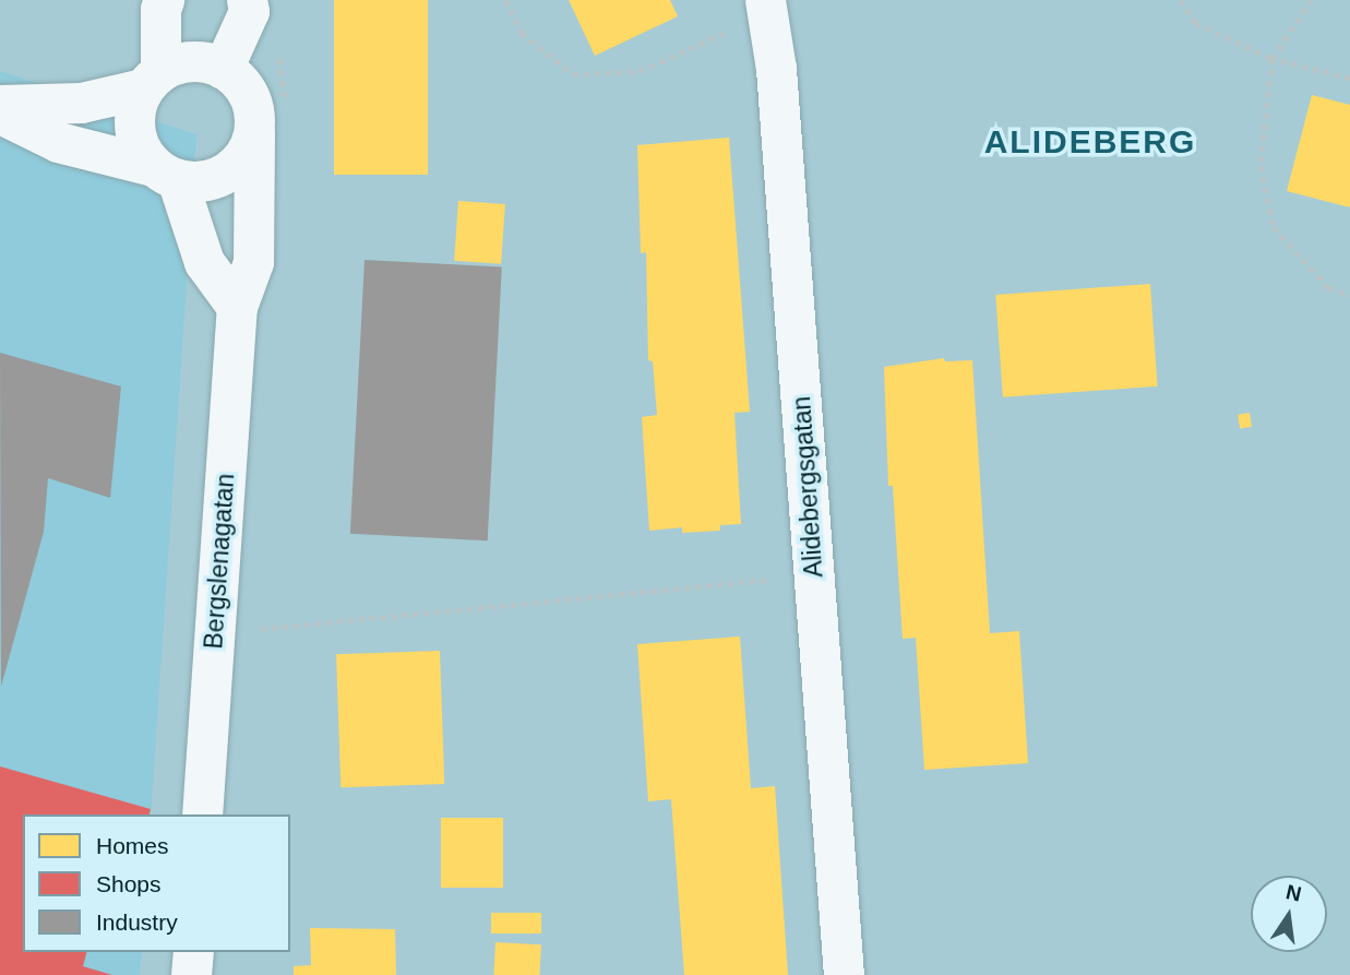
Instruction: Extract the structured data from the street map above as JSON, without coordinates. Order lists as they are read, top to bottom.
{
  "streets": {
    "street": ["Alidebergsgatan", "Bergslenagatan"]
  },
  "districts": ["ALIDEBERG"],
  "legend": ["Homes", "Shops", "Industry"],
  "north": "top"
}
